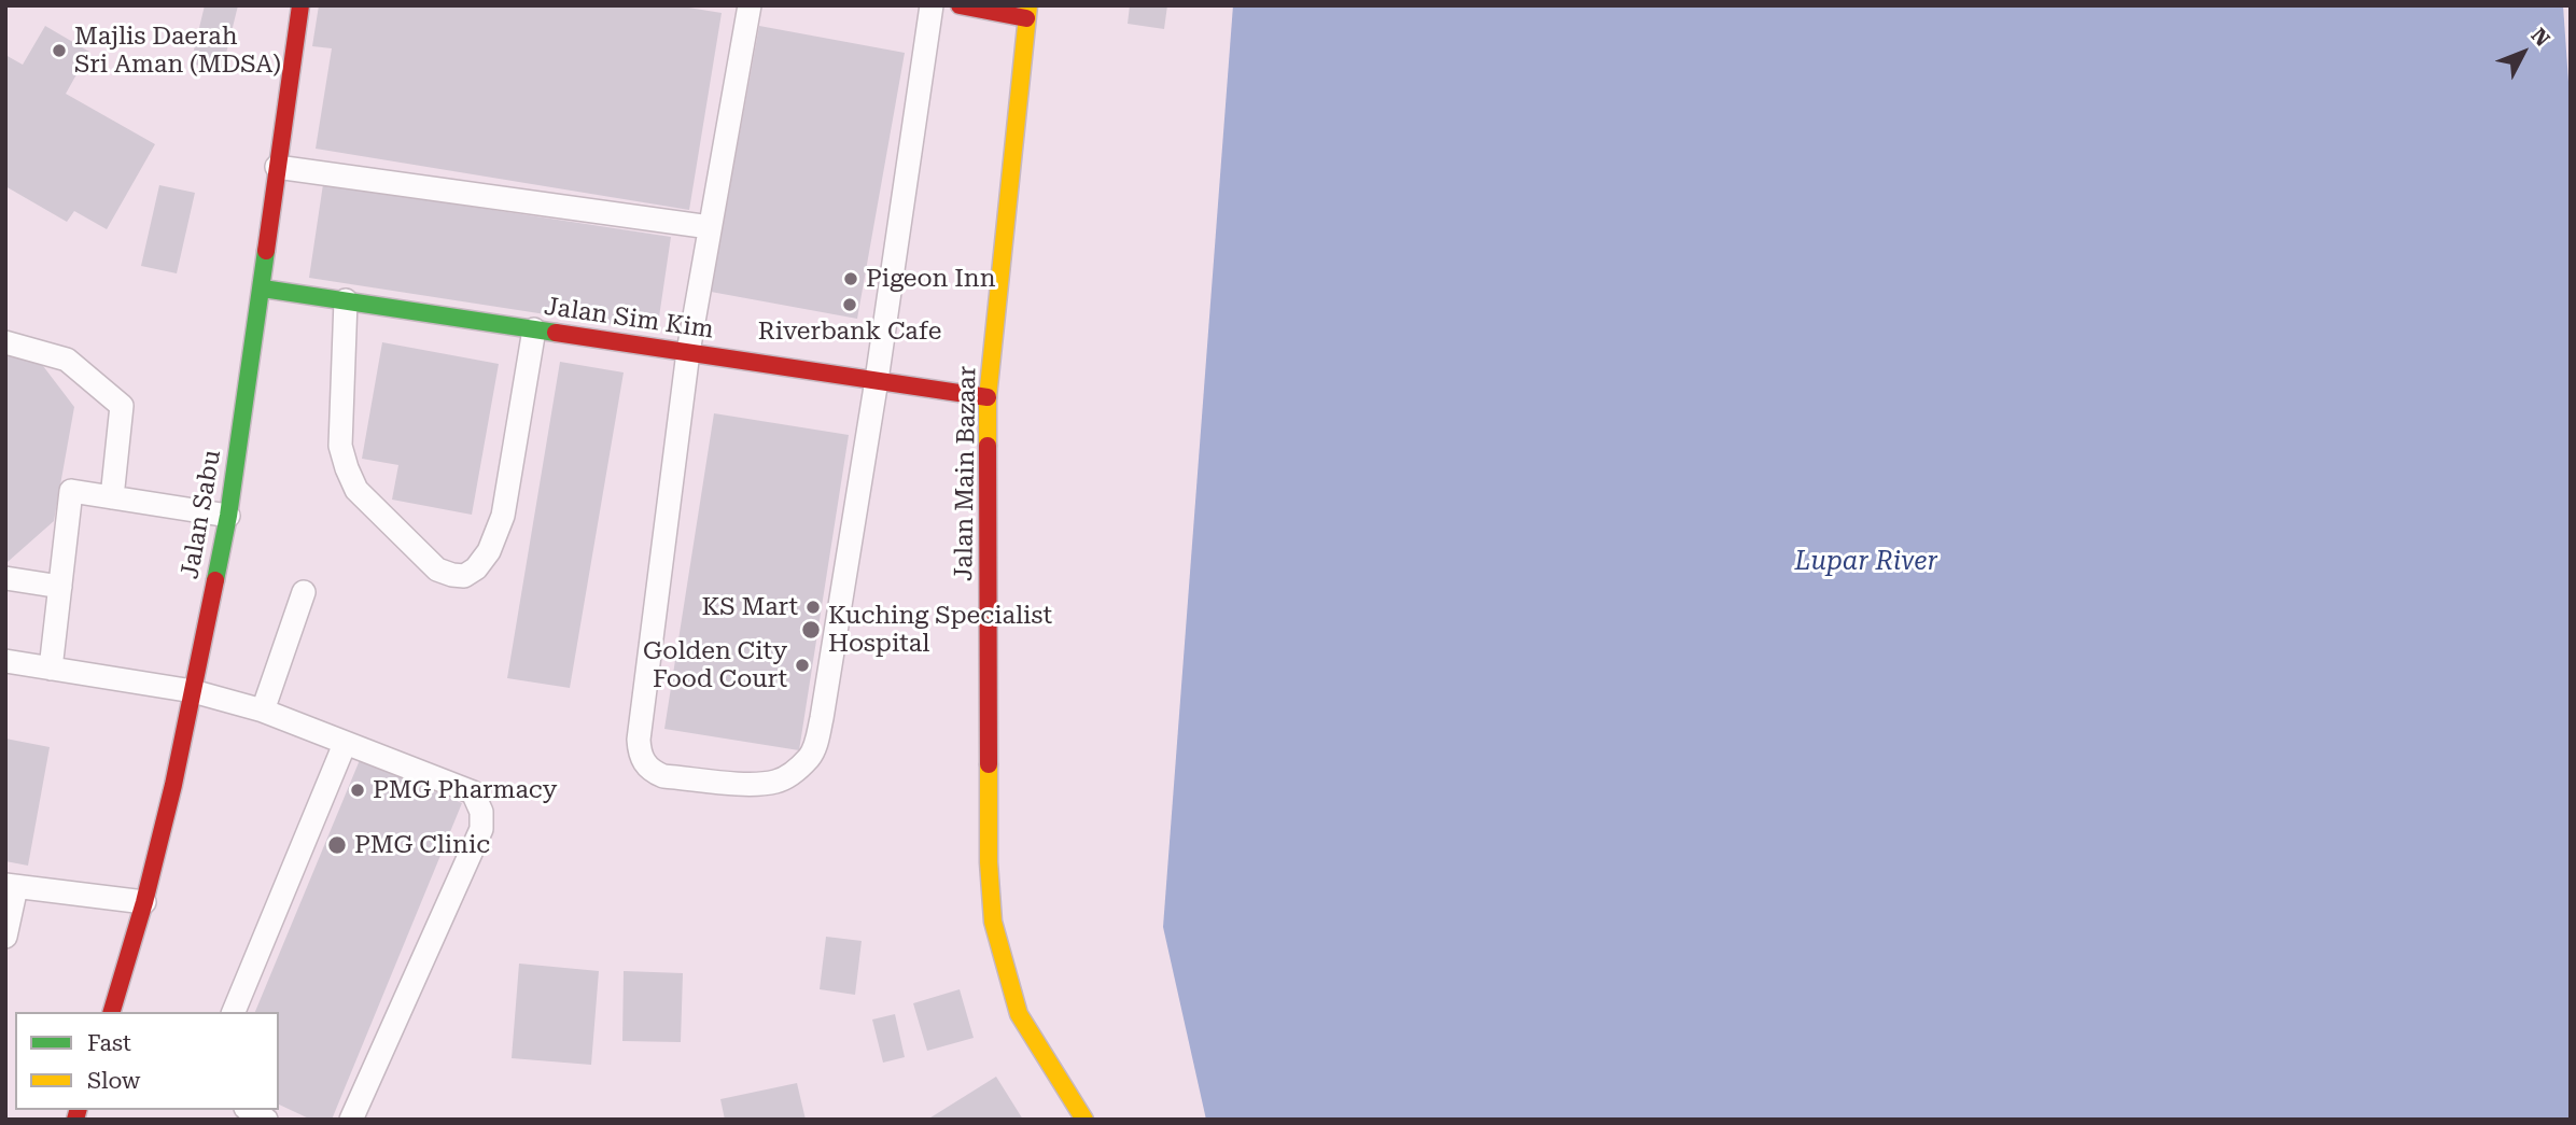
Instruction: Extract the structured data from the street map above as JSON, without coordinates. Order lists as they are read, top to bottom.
{
  "streets": {
    "street": ["Jalan Sim Kim", "Jalan Main Bazaar", "Jalan Sabu"]
  },
  "crossings": [
    ["Jalan Sim Kim", "Jalan Main Bazaar"],
    ["Jalan Sim Kim", "Jalan Sabu"]
  ],
  "water": ["Lupar River"],
  "places": [
    "Majlis Daerah Sri Aman (MDSA)",
    "Pigeon Inn",
    "Riverbank Cafe",
    "KS Mart",
    "Kuching Specialist Hospital",
    "Golden City Food Court",
    "PMG Pharmacy",
    "PMG Clinic"
  ],
  "legend": ["Fast", "Slow"],
  "north": "top right"
}
